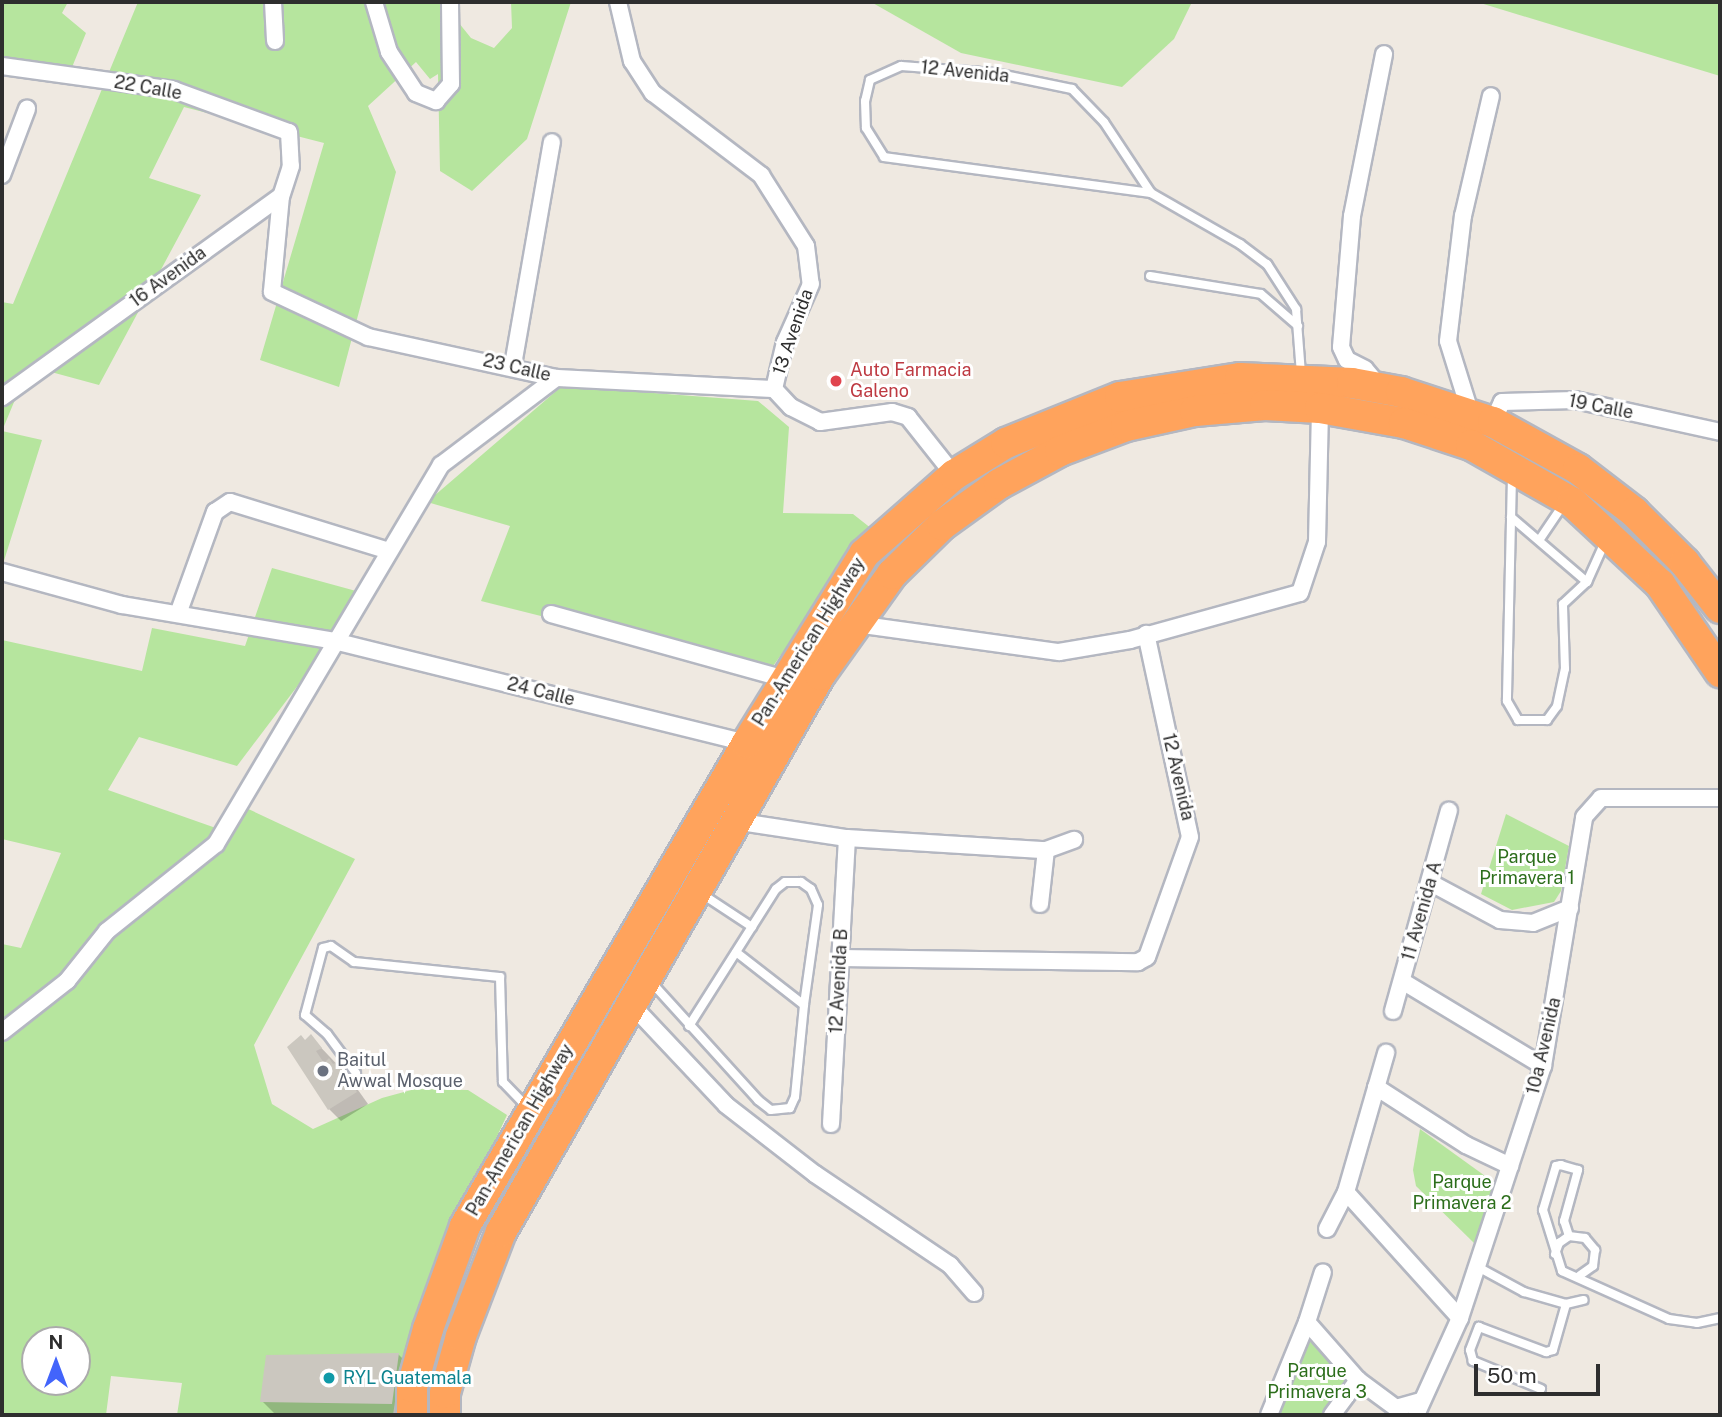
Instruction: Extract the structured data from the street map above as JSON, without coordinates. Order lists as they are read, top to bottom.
{
  "streets": {
    "highway": ["Pan-American Highway"],
    "street": [
      "12 Avenida",
      "22 Calle",
      "16 Avenida",
      "13 Avenida",
      "23 Calle",
      "19 Calle",
      "24 Calle",
      "11 Avenida A",
      "12 Avenida B",
      "10a Avenida"
    ]
  },
  "crossings": [
    ["12 Avenida", "Pan-American Highway"],
    ["12 Avenida", "12 Avenida B"],
    ["22 Calle", "16 Avenida"],
    ["22 Calle", "23 Calle"],
    ["16 Avenida", "23 Calle"],
    ["13 Avenida", "23 Calle"],
    ["13 Avenida", "Pan-American Highway"],
    ["19 Calle", "Pan-American Highway"],
    ["Pan-American Highway", "24 Calle"]
  ],
  "parks": ["Parque Primavera 1", "Parque Primavera 2", "Parque Primavera 3"],
  "places": ["Auto Farmacia Galeno", "Baitul Awwal Mosque", "RYL Guatemala"],
  "scale_bar": "50 m",
  "north": "top"
}
